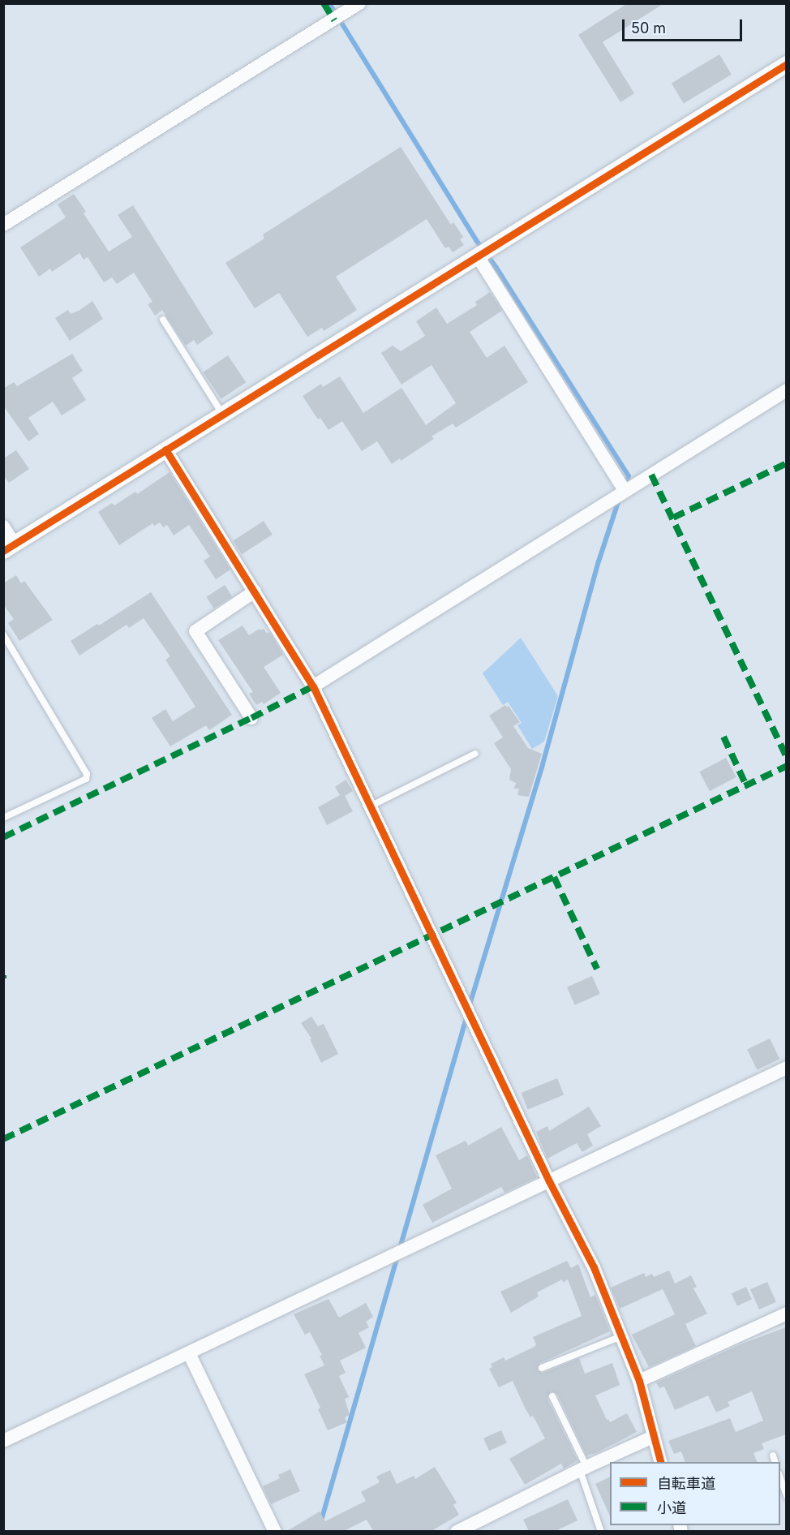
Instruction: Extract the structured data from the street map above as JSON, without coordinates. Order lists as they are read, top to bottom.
{
  "legend": ["自転車道", "小道"],
  "scale_bar": "50 m"
}
